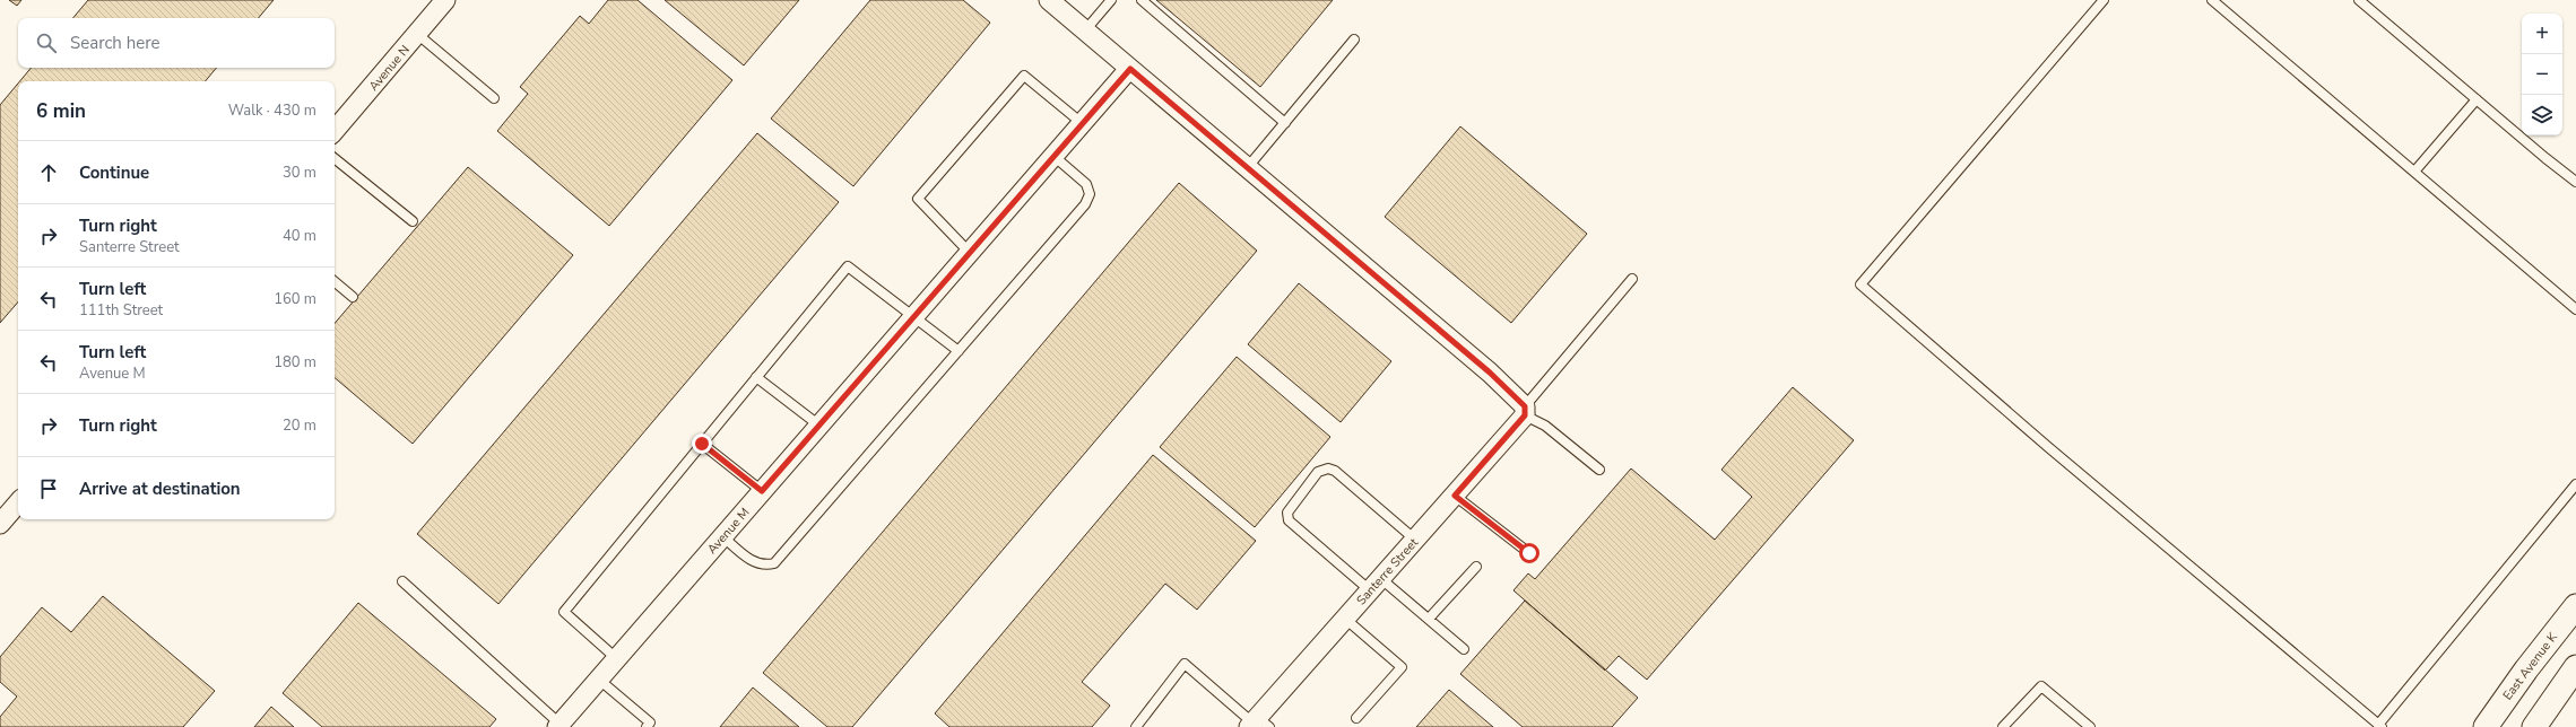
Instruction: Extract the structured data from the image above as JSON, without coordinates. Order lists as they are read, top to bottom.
{
  "streets": {
    "street": [
      "Avenue N",
      "Avenue M",
      "Santerre Street",
      "East Avenue K"
    ]
  },
  "page": {
    "map_buttons": ["+", "−"],
    "search": "Search here",
    "heading": ["6 min", "Walk · 430 m"],
    "list": [
      ["Continue", "30 m"],
      ["Turn right", "Santerre Street", "40 m"],
      ["Turn left", "111th Street", "160 m"],
      ["Turn left", "Avenue M", "180 m"],
      ["Turn right", "20 m"],
      "Arrive at destination"
    ]
  }
}
